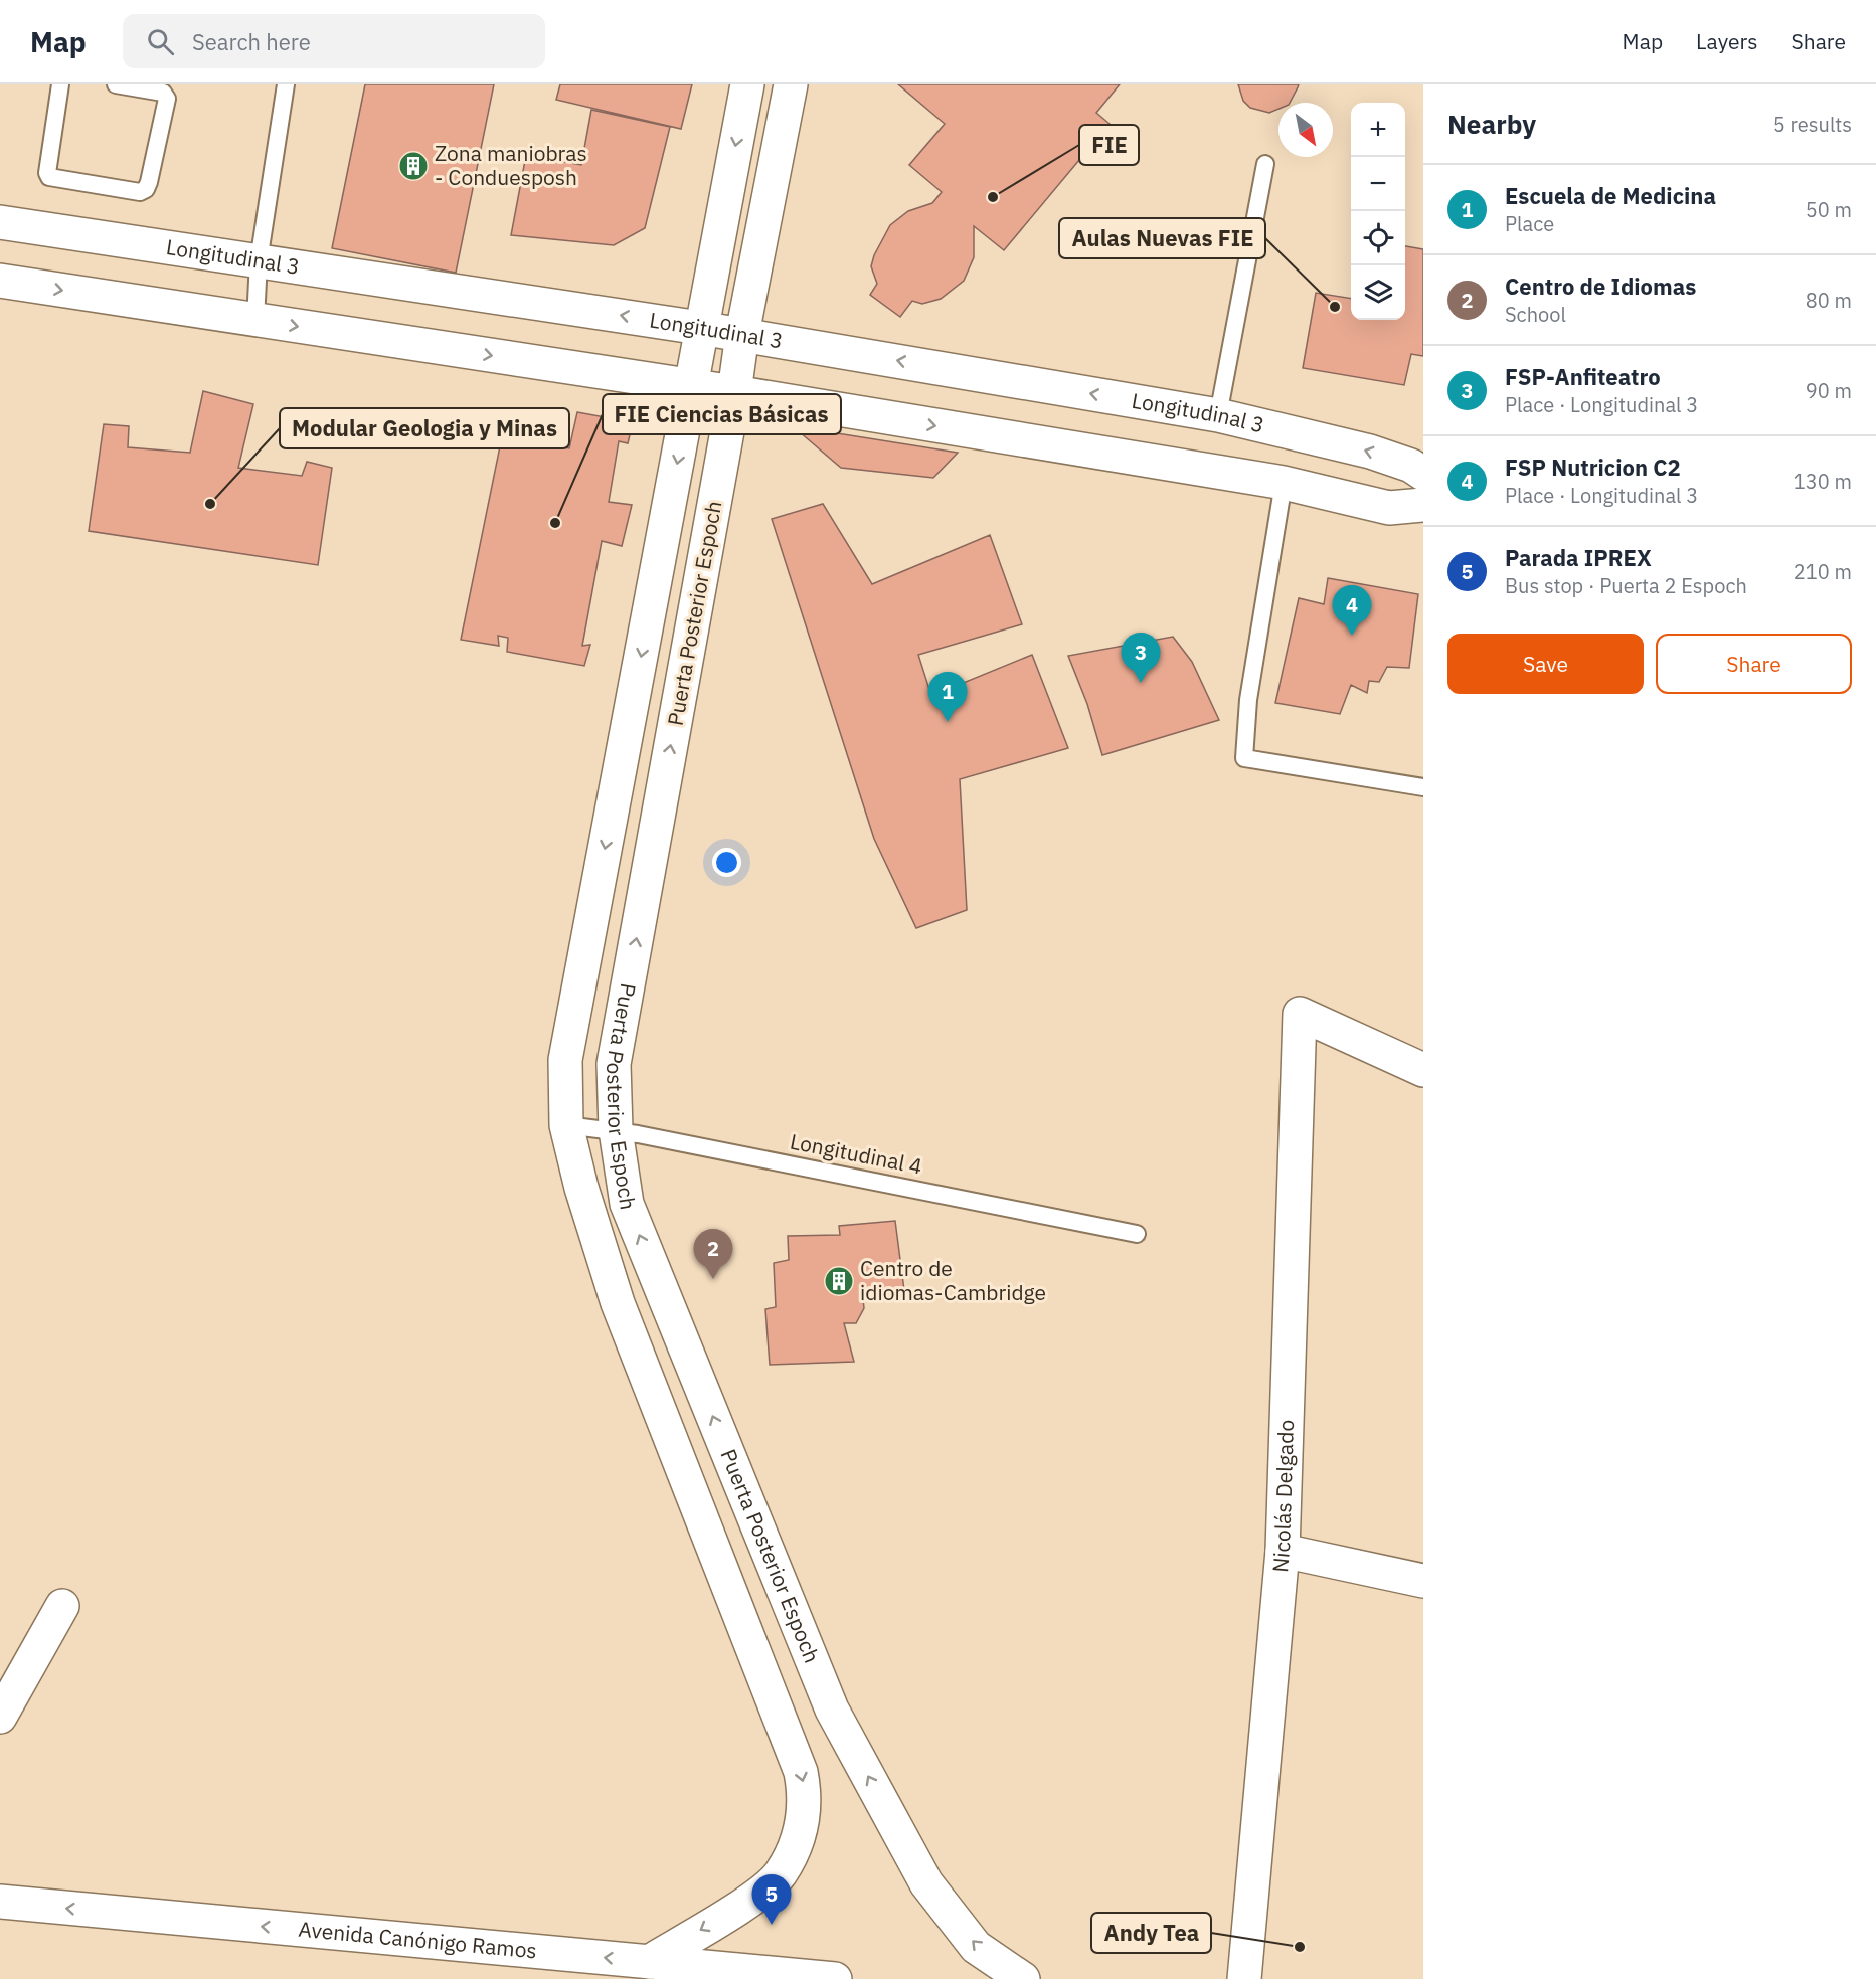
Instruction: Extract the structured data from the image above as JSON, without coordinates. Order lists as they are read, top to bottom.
{
  "streets": {
    "street": [
      "Longitudinal 3",
      "Puerta Posterior Espoch",
      "Nicolás Delgado",
      "Avenida Canónigo Ramos"
    ],
    "lane": ["Longitudinal 4"]
  },
  "crossings": [
    ["Longitudinal 3", "Puerta Posterior Espoch"],
    ["Puerta Posterior Espoch", "Longitudinal 4"],
    ["Puerta Posterior Espoch", "Avenida Canónigo Ramos"]
  ],
  "one_way": ["Avenida Canónigo Ramos"],
  "places": {
    "building": ["Zona maniobras - Conduesposh", "Centro de idiomas-Cambridge"],
    "other": [
      "FIE",
      "Aulas Nuevas FIE",
      "Modular Geologia y Minas",
      "FIE Ciencias Básicas",
      "Andy Tea"
    ]
  },
  "north": "bottom right",
  "page": {
    "header": "Map",
    "search": "Search here",
    "nav": ["Map", "Layers", "Share"],
    "heading": ["Nearby", "5 results"],
    "map_buttons": ["+", "−"],
    "list": [
      {
        "mark": "1",
        "name": "Escuela de Medicina",
        "note": "Place",
        "value": "50 m"
      },
      {
        "mark": "2",
        "name": "Centro de Idiomas",
        "note": "School",
        "value": "80 m"
      },
      {
        "mark": "3",
        "name": "FSP-Anfiteatro",
        "note": "Place · Longitudinal 3",
        "value": "90 m"
      },
      {
        "mark": "4",
        "name": "FSP Nutricion C2",
        "note": "Place · Longitudinal 3",
        "value": "130 m"
      },
      {
        "mark": "5",
        "name": "Parada IPREX",
        "note": "Bus stop · Puerta 2 Espoch",
        "value": "210 m"
      }
    ],
    "pins": [
      "4",
      "3",
      "1",
      "2",
      "5"
    ],
    "buttons": ["Save", "Share"]
  }
}
